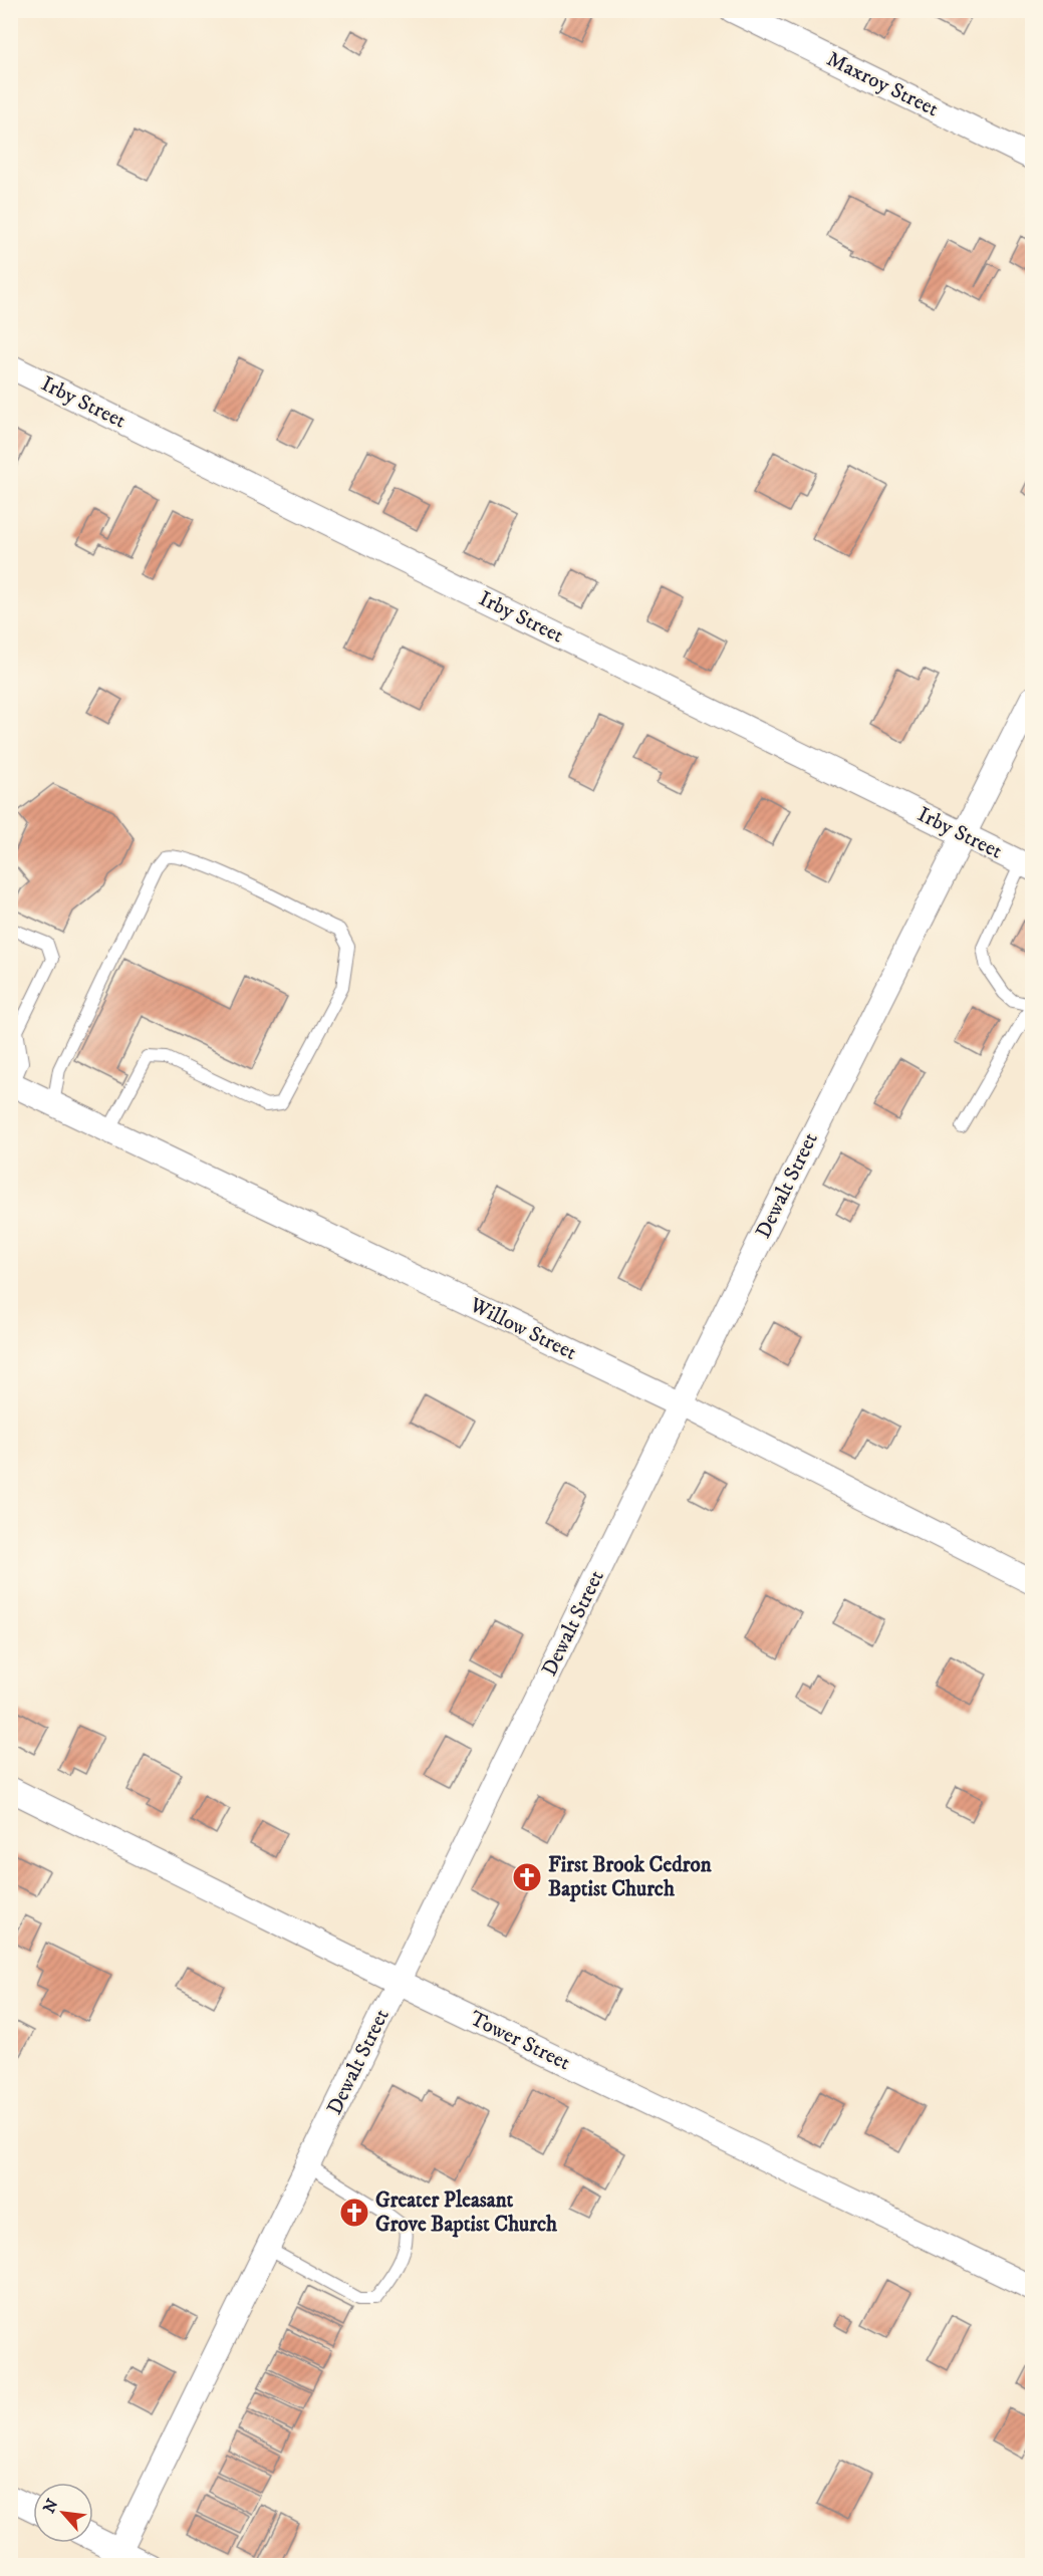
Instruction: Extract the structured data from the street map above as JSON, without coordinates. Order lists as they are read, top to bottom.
{
  "streets": {
    "street": [
      "Maxroy Street",
      "Irby Street",
      "Dewalt Street",
      "Willow Street",
      "Tower Street"
    ]
  },
  "crossings": [
    ["Irby Street", "Dewalt Street"],
    ["Dewalt Street", "Willow Street"],
    ["Dewalt Street", "Tower Street"]
  ],
  "places": {
    "church": ["First Brook Cedron Baptist Church", "Greater Pleasant Grove Baptist Church"]
  },
  "north": "top left"
}
